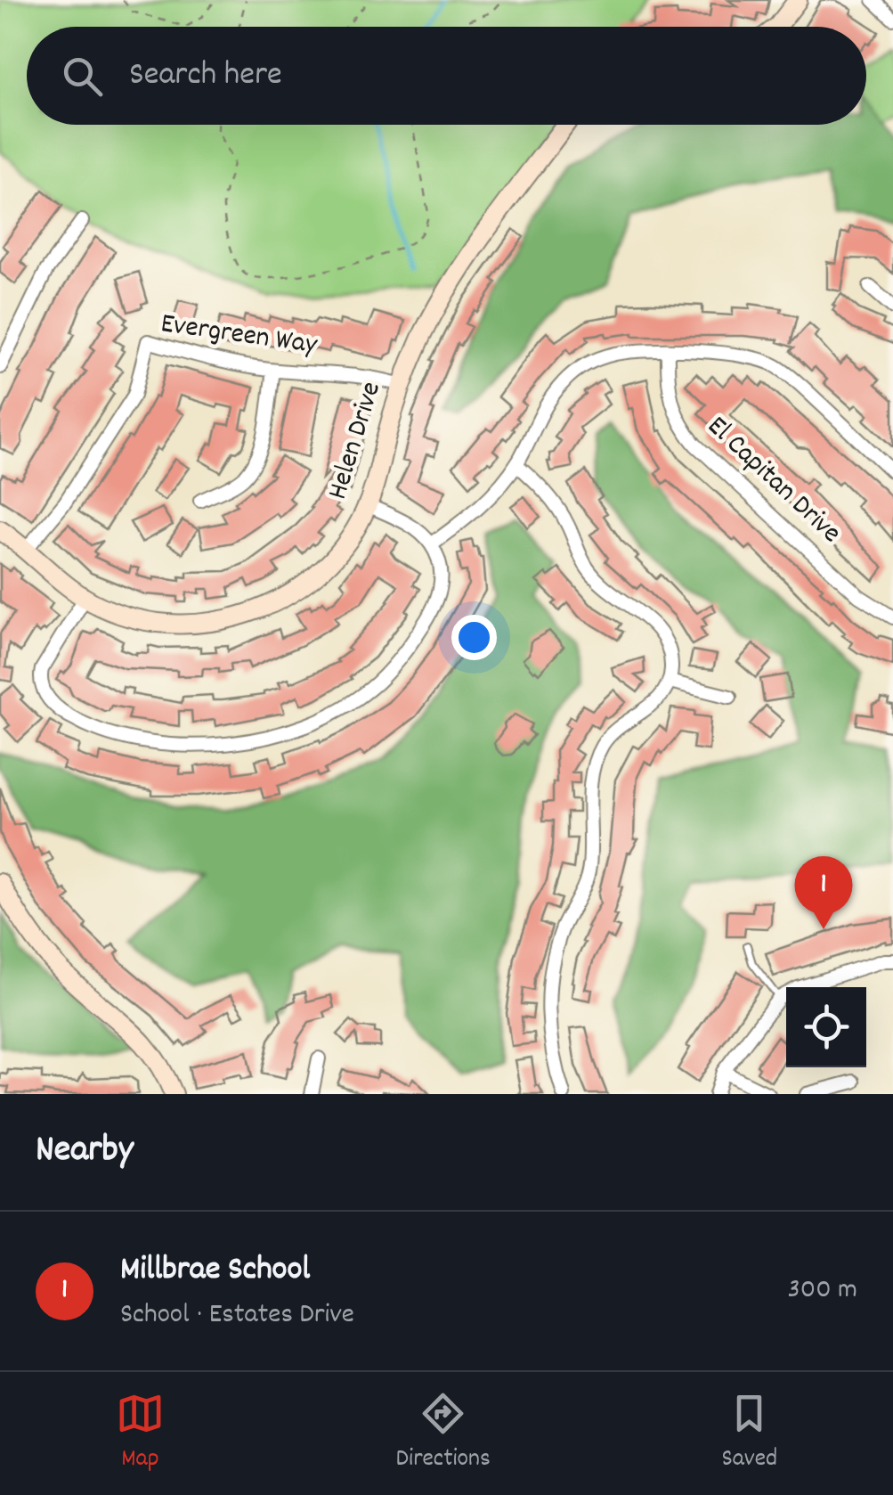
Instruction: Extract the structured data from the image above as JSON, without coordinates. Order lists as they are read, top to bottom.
{
  "streets": {
    "street": ["Evergreen Way", "Helen Drive", "El Capitan Drive"]
  },
  "crossings": [
    ["Evergreen Way", "Helen Drive"]
  ],
  "page": {
    "search": "Search here",
    "pins": "1",
    "heading": "Nearby",
    "list": [
      {
        "mark": "1",
        "name": "Millbrae School",
        "note": "School · Estates Drive",
        "value": "300 m"
      }
    ],
    "nav": ["Map", "Directions", "Saved"]
  }
}
